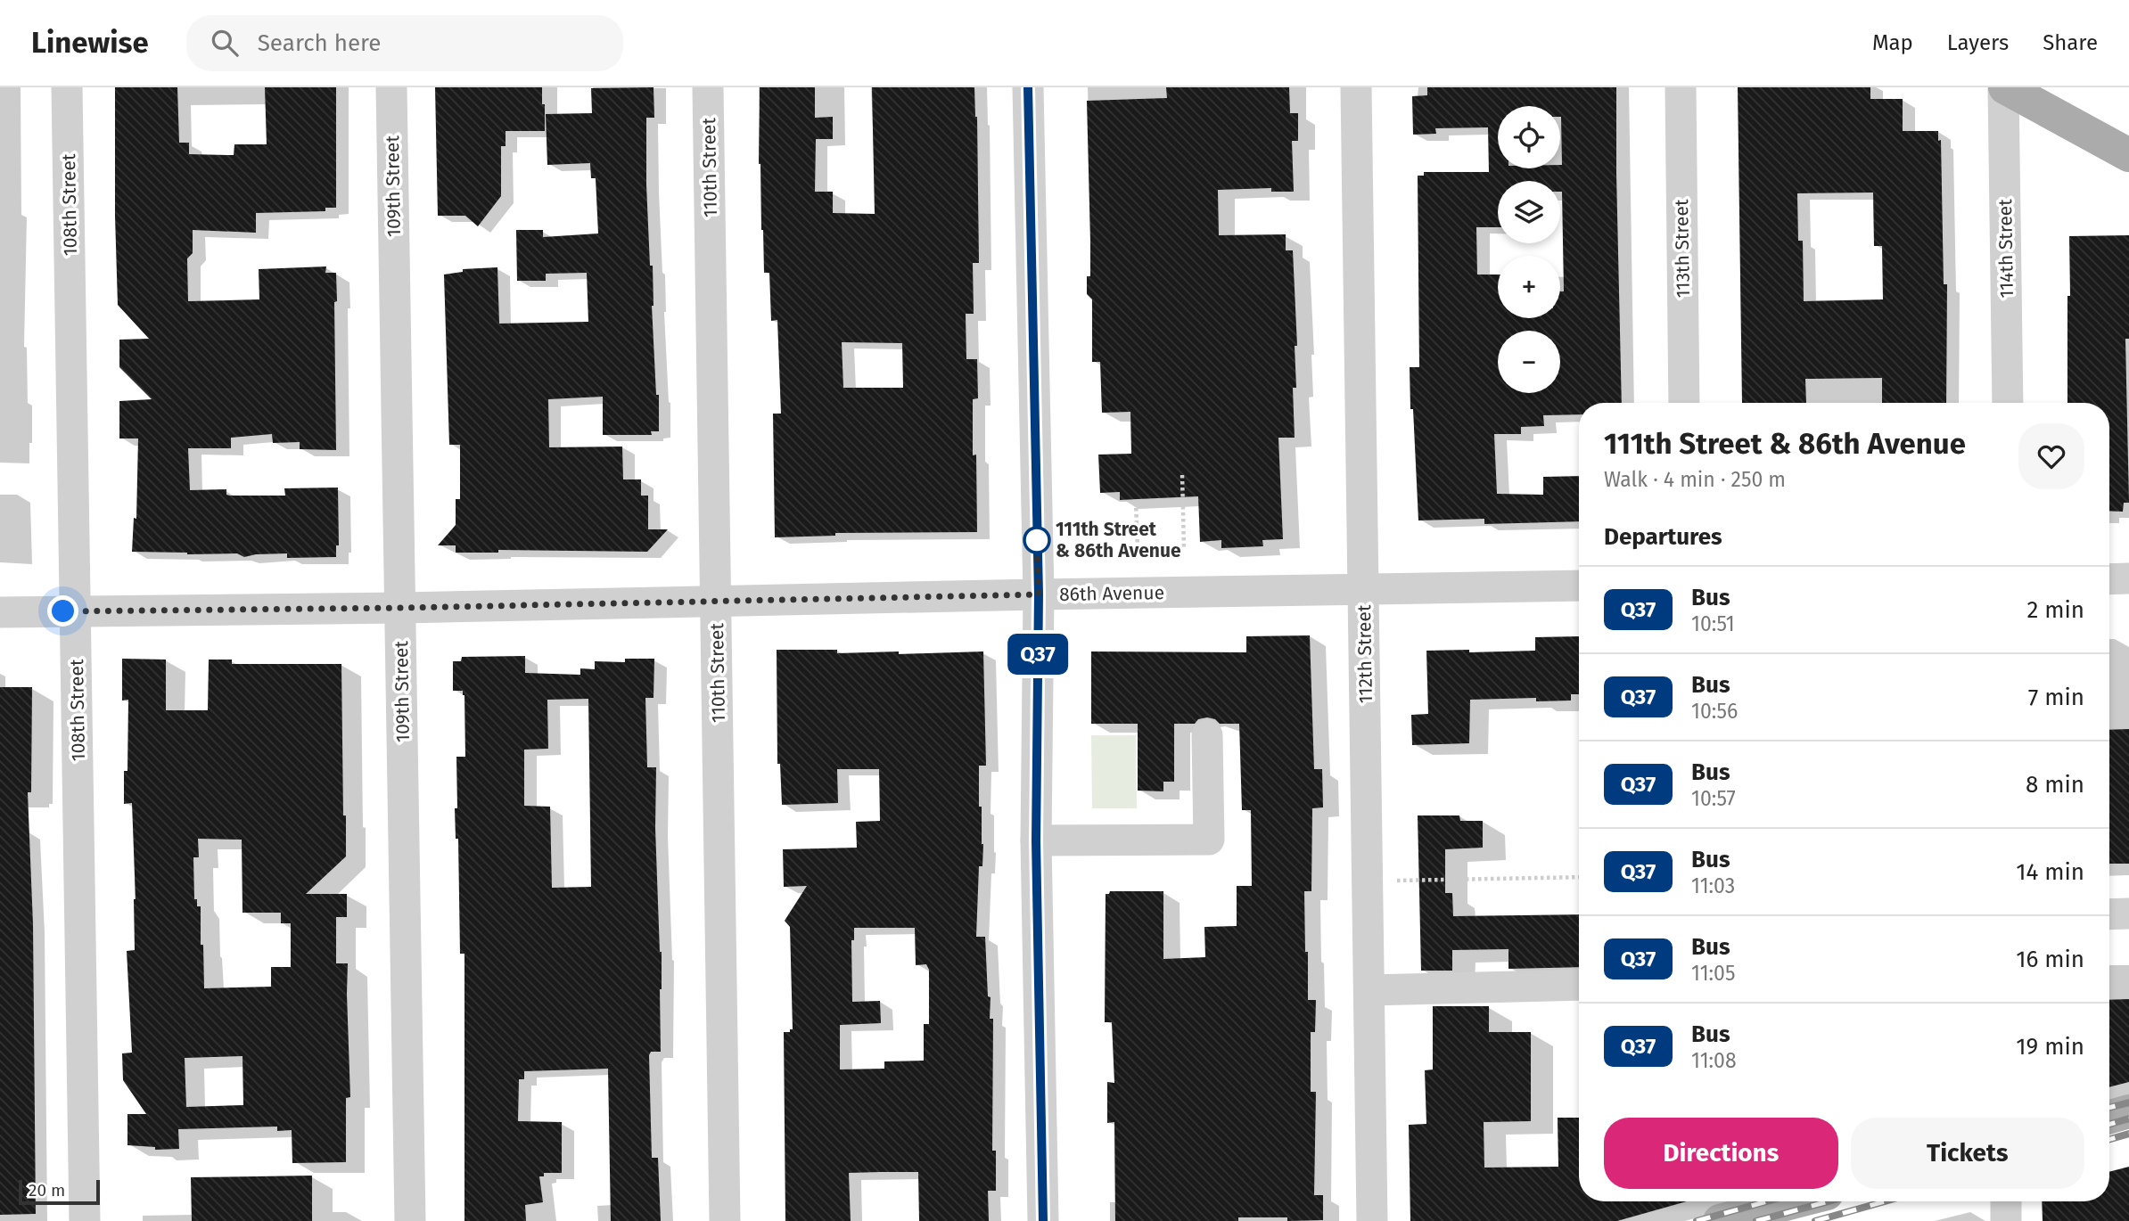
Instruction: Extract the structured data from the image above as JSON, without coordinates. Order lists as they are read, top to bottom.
{
  "streets": {
    "street": [
      "110th Street",
      "109th Street",
      "108th Street",
      "113th Street",
      "114th Street",
      "86th Avenue",
      "112th Street"
    ]
  },
  "crossings": [
    ["110th Street", "86th Avenue"],
    ["109th Street", "86th Avenue"],
    ["108th Street", "86th Avenue"],
    ["86th Avenue", "112th Street"]
  ],
  "places": ["111th Street & 86th Avenue"],
  "lines": ["bus line Q37"],
  "scale_bar": "20 m",
  "page": {
    "header": "Linewise",
    "search": "Search here",
    "nav": ["Map", "Layers", "Share"],
    "on_map": "Q37",
    "map_buttons": ["+", "−"],
    "heading": [
      ["111th Street & 86th Avenue", "Walk · 4 min · 250 m"],
      "Departures"
    ],
    "list": [
      {
        "mark": "Q37",
        "name": "Bus",
        "note": "10:51",
        "value": "2 min"
      },
      {
        "mark": "Q37",
        "name": "Bus",
        "note": "10:56",
        "value": "7 min"
      },
      {
        "mark": "Q37",
        "name": "Bus",
        "note": "10:57",
        "value": "8 min"
      },
      {
        "mark": "Q37",
        "name": "Bus",
        "note": "11:03",
        "value": "14 min"
      },
      {
        "mark": "Q37",
        "name": "Bus",
        "note": "11:05",
        "value": "16 min"
      },
      {
        "mark": "Q37",
        "name": "Bus",
        "note": "11:08",
        "value": "19 min"
      }
    ],
    "buttons": ["Directions", "Tickets"],
    "scale": "20 m"
  }
}
